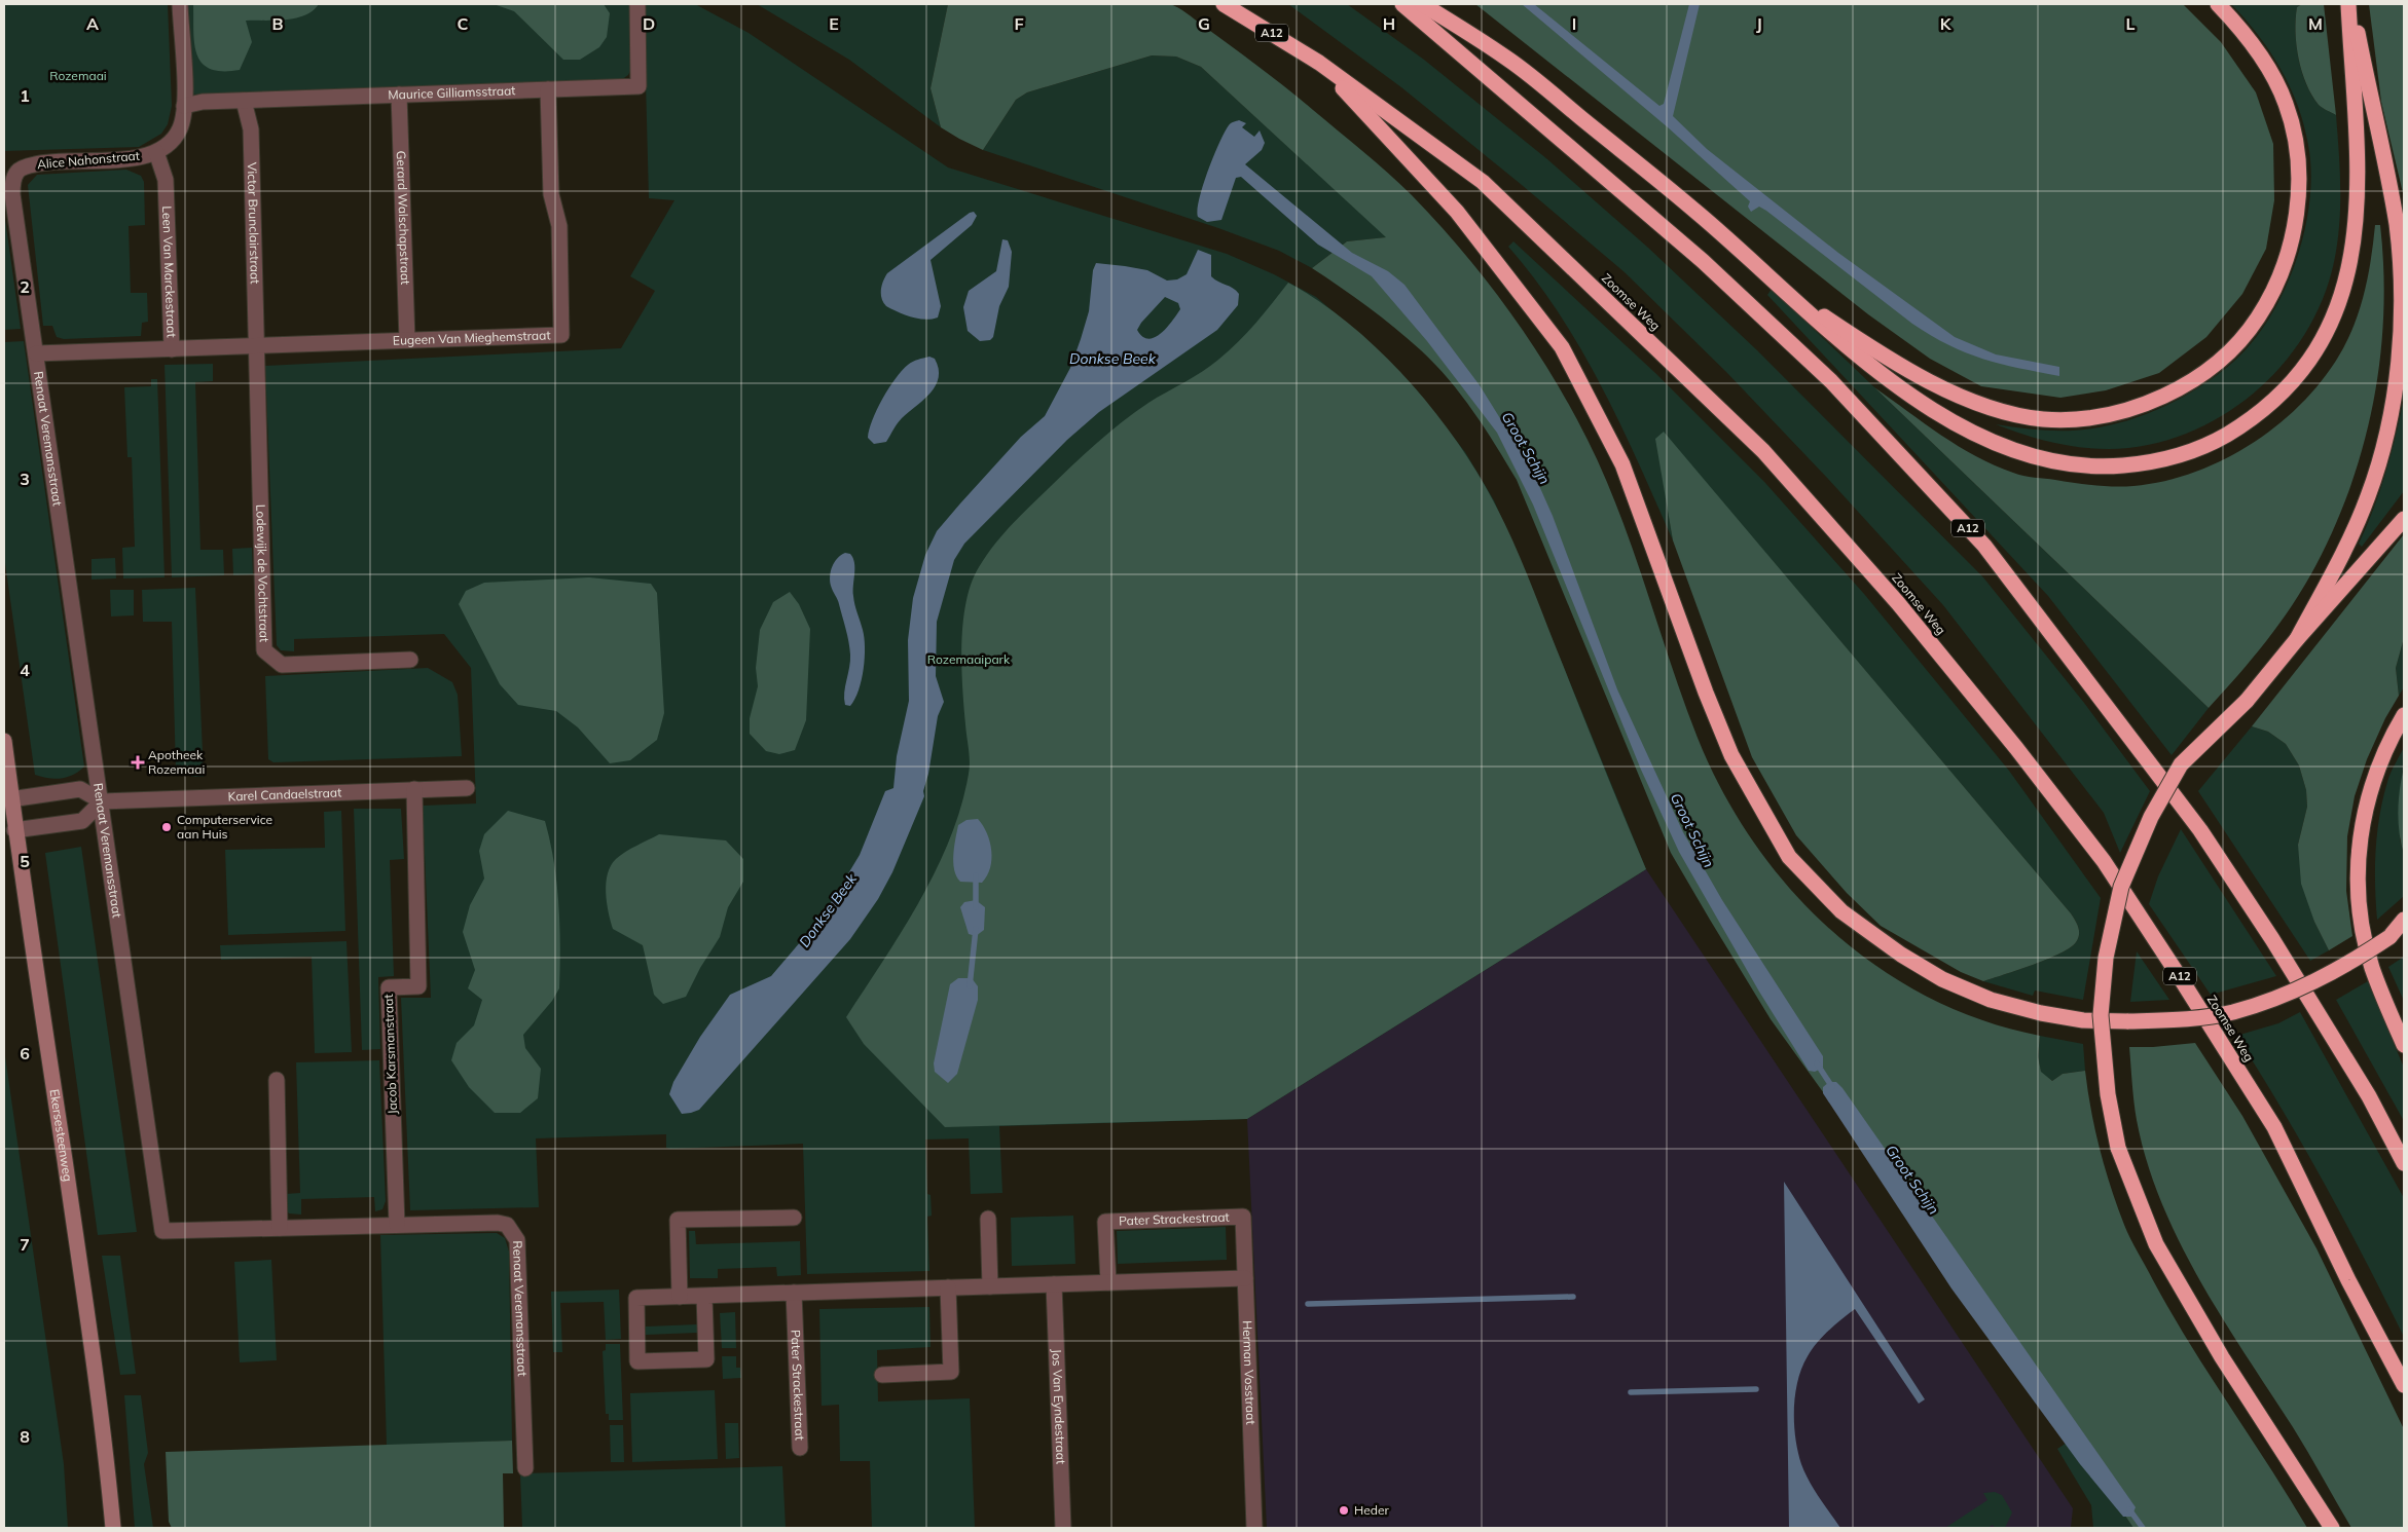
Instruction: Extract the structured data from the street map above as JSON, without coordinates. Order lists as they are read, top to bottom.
{
  "streets": {
    "highway": ["A12", "Zoomse Weg"],
    "main road": ["Ekersesteenweg"],
    "street": [
      "Maurice Gilliamsstraat",
      "Alice Nahonstraat",
      "Gerard Walschapstraat",
      "Victor Brunclairstraat",
      "Leen Van Marckestraat",
      "Eugeen Van Mieghemstraat",
      "Renaat Veremansstraat",
      "Lodewijk de Vochtstraat",
      "Karel Candaelstraat",
      "Jacob Karsmanstraat",
      "Pater Strackestraat",
      "Herman Vosstraat",
      "Jos Van Eyndestraat"
    ]
  },
  "crossings": [
    ["Maurice Gilliamsstraat", "Alice Nahonstraat"],
    ["Maurice Gilliamsstraat", "Gerard Walschapstraat"],
    ["Maurice Gilliamsstraat", "Victor Brunclairstraat"],
    ["Maurice Gilliamsstraat", "Eugeen Van Mieghemstraat"],
    ["Alice Nahonstraat", "Leen Van Marckestraat"],
    ["Alice Nahonstraat", "Renaat Veremansstraat"],
    ["Gerard Walschapstraat", "Eugeen Van Mieghemstraat"],
    ["Victor Brunclairstraat", "Eugeen Van Mieghemstraat"],
    ["Victor Brunclairstraat", "Lodewijk de Vochtstraat"],
    ["Leen Van Marckestraat", "Eugeen Van Mieghemstraat"],
    ["Leen Van Marckestraat", "Renaat Veremansstraat"],
    ["Eugeen Van Mieghemstraat", "Lodewijk de Vochtstraat"],
    ["Renaat Veremansstraat", "Karel Candaelstraat"],
    ["Renaat Veremansstraat", "Jacob Karsmanstraat"],
    ["Karel Candaelstraat", "Jacob Karsmanstraat"],
    ["Pater Strackestraat", "Herman Vosstraat"]
  ],
  "water": ["Donkse Beek", "Groot Schijn"],
  "parks": ["Rozemaai", "Rozemaaipark"],
  "places": {
    "health": ["Apotheek Rozemaai"],
    "other": ["Computerservice aan Huis", "Heder"]
  },
  "grid": {
    "columns": [
      "A",
      "B",
      "C",
      "D",
      "E",
      "F",
      "G",
      "H",
      "I",
      "J",
      "K",
      "L",
      "M"
    ],
    "rows": [
      "1",
      "2",
      "3",
      "4",
      "5",
      "6",
      "7",
      "8"
    ]
  }
}
